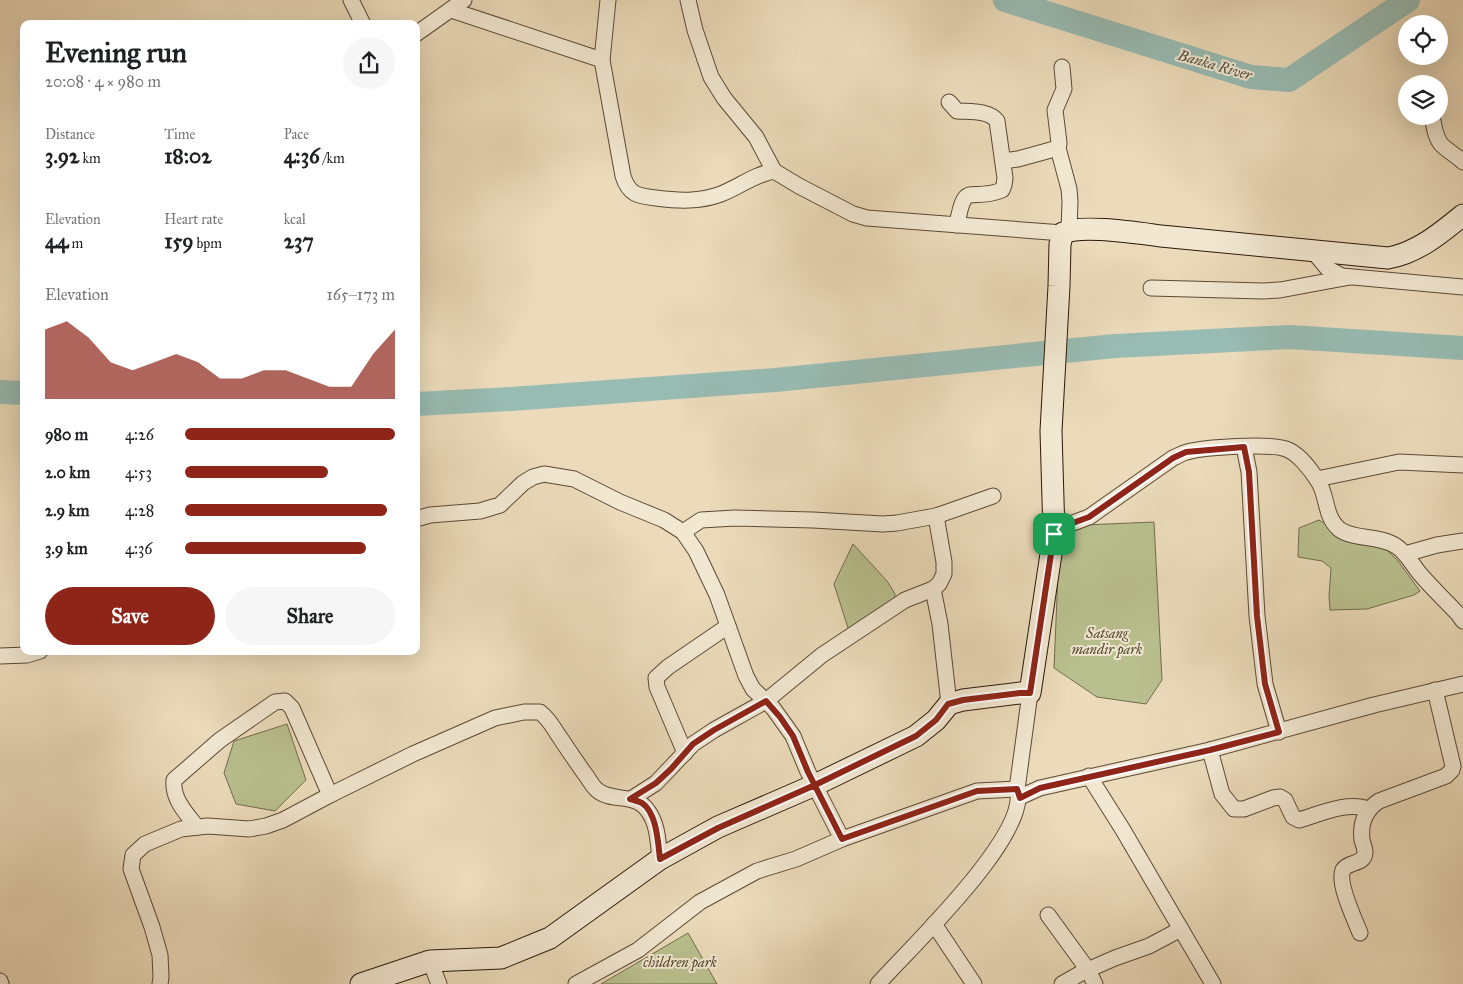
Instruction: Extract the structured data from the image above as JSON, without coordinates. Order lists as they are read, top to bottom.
{
  "water": ["Banka River"],
  "parks": ["Satsang mandir park", "children park"],
  "page": {
    "heading": ["Evening run", "20:08 · 4 × 980 m"],
    "stats": [
      ["Distance", "3.92 km"],
      ["Time", "18:02"],
      ["Pace", "4:36 /km"],
      ["Elevation", "44 m"],
      ["Heart rate", "159 bpm"],
      ["kcal", "237"]
    ],
    "chart": ["Elevation", "165–173 m"],
    "list": [
      {
        "name": "980 m",
        "note": "4:26"
      },
      {
        "name": "2.0 km",
        "note": "4:53"
      },
      {
        "name": "2.9 km",
        "note": "4:28"
      },
      {
        "name": "3.9 km",
        "note": "4:36"
      }
    ],
    "buttons": ["Save", "Share"]
  }
}
